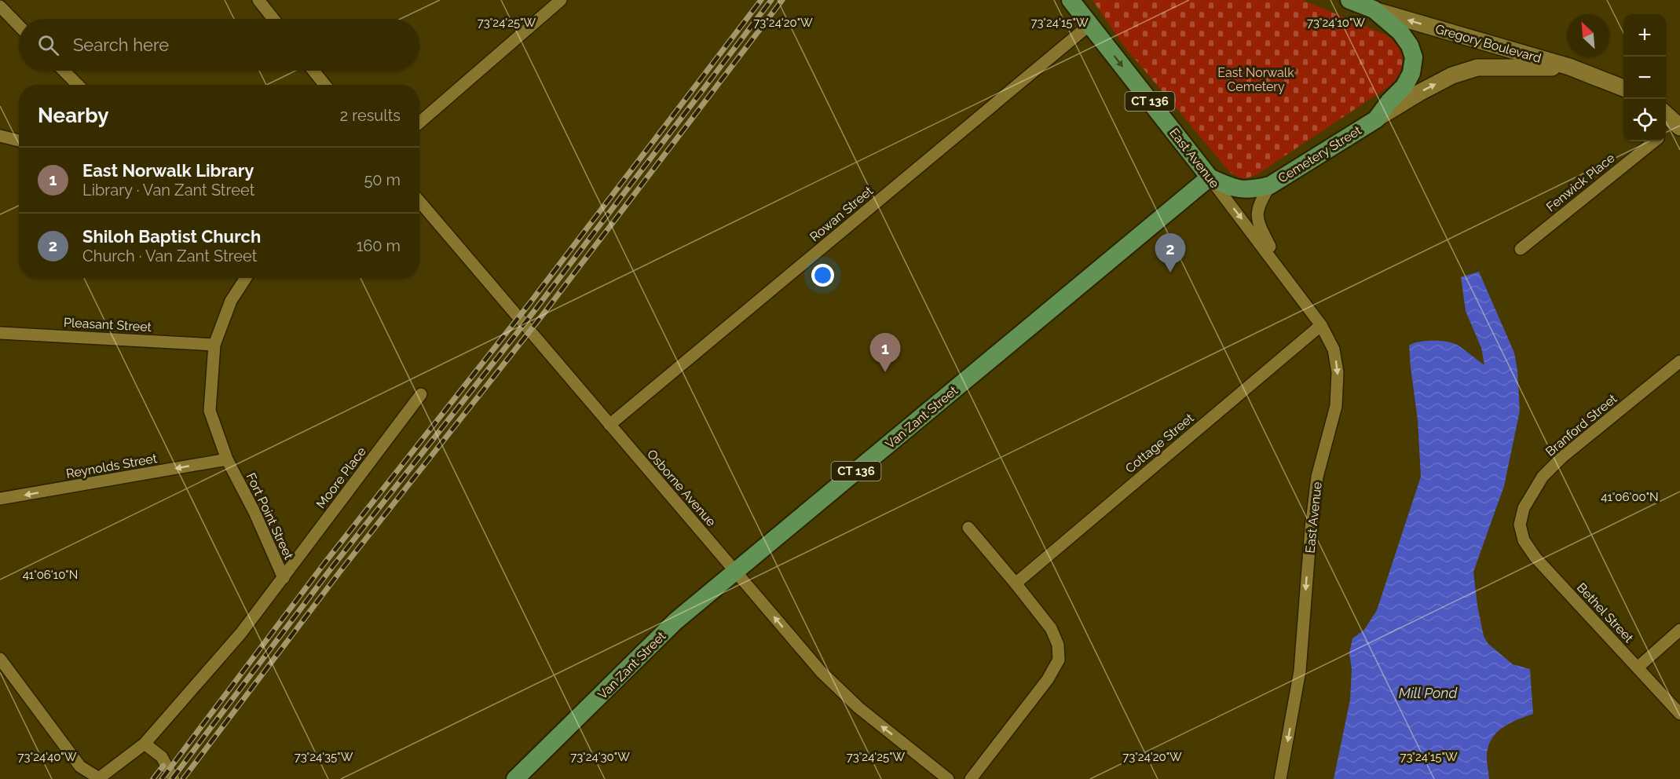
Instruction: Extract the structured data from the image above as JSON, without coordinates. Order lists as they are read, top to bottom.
{
  "streets": {
    "main road": [
      "Gregory Boulevard",
      "CT 136",
      "Cemetery Street",
      "East Avenue",
      "Van Zant Street"
    ],
    "street": [
      "Fenwick Place",
      "Rowan Street",
      "Pleasant Street",
      "Branford Street",
      "Cottage Street",
      "Reynolds Street",
      "Moore Place",
      "Osborne Avenue",
      "Fort Point Street",
      "Bethel Street"
    ]
  },
  "crossings": [
    ["Gregory Boulevard", "Cemetery Street"],
    ["Cemetery Street", "East Avenue"],
    ["Cemetery Street", "Van Zant Street"],
    ["East Avenue", "Rowan Street"],
    ["East Avenue", "Van Zant Street"],
    ["East Avenue", "Cottage Street"],
    ["Rowan Street", "Osborne Avenue"],
    ["Pleasant Street", "Fort Point Street"],
    ["Van Zant Street", "Osborne Avenue"],
    ["Branford Street", "Bethel Street"],
    ["Reynolds Street", "Fort Point Street"],
    ["Moore Place", "Fort Point Street"]
  ],
  "one_way": [
    "Gregory Boulevard",
    "Cemetery Street",
    "East Avenue",
    "Reynolds Street",
    "Osborne Avenue"
  ],
  "water": ["Mill Pond"],
  "parks": ["East Norwalk Cemetery"],
  "north": "top left",
  "page": {
    "map_buttons": ["+", "−"],
    "search": "Search here",
    "heading": ["Nearby", "2 results"],
    "list": [
      {
        "mark": "1",
        "name": "East Norwalk Library",
        "note": "Library · Van Zant Street",
        "value": "50 m"
      },
      {
        "mark": "2",
        "name": "Shiloh Baptist Church",
        "note": "Church · Van Zant Street",
        "value": "160 m"
      }
    ],
    "pins": ["2", "1"]
  },
  "coordinates": [
    "73°24'20\"W",
    "73°24'25\"W",
    "73°24'15\"W",
    "73°24'10\"W",
    "41°06'00\"N",
    "41°06'10\"N",
    "73°24'40\"W",
    "73°24'35\"W",
    "73°24'30\"W"
  ]
}
